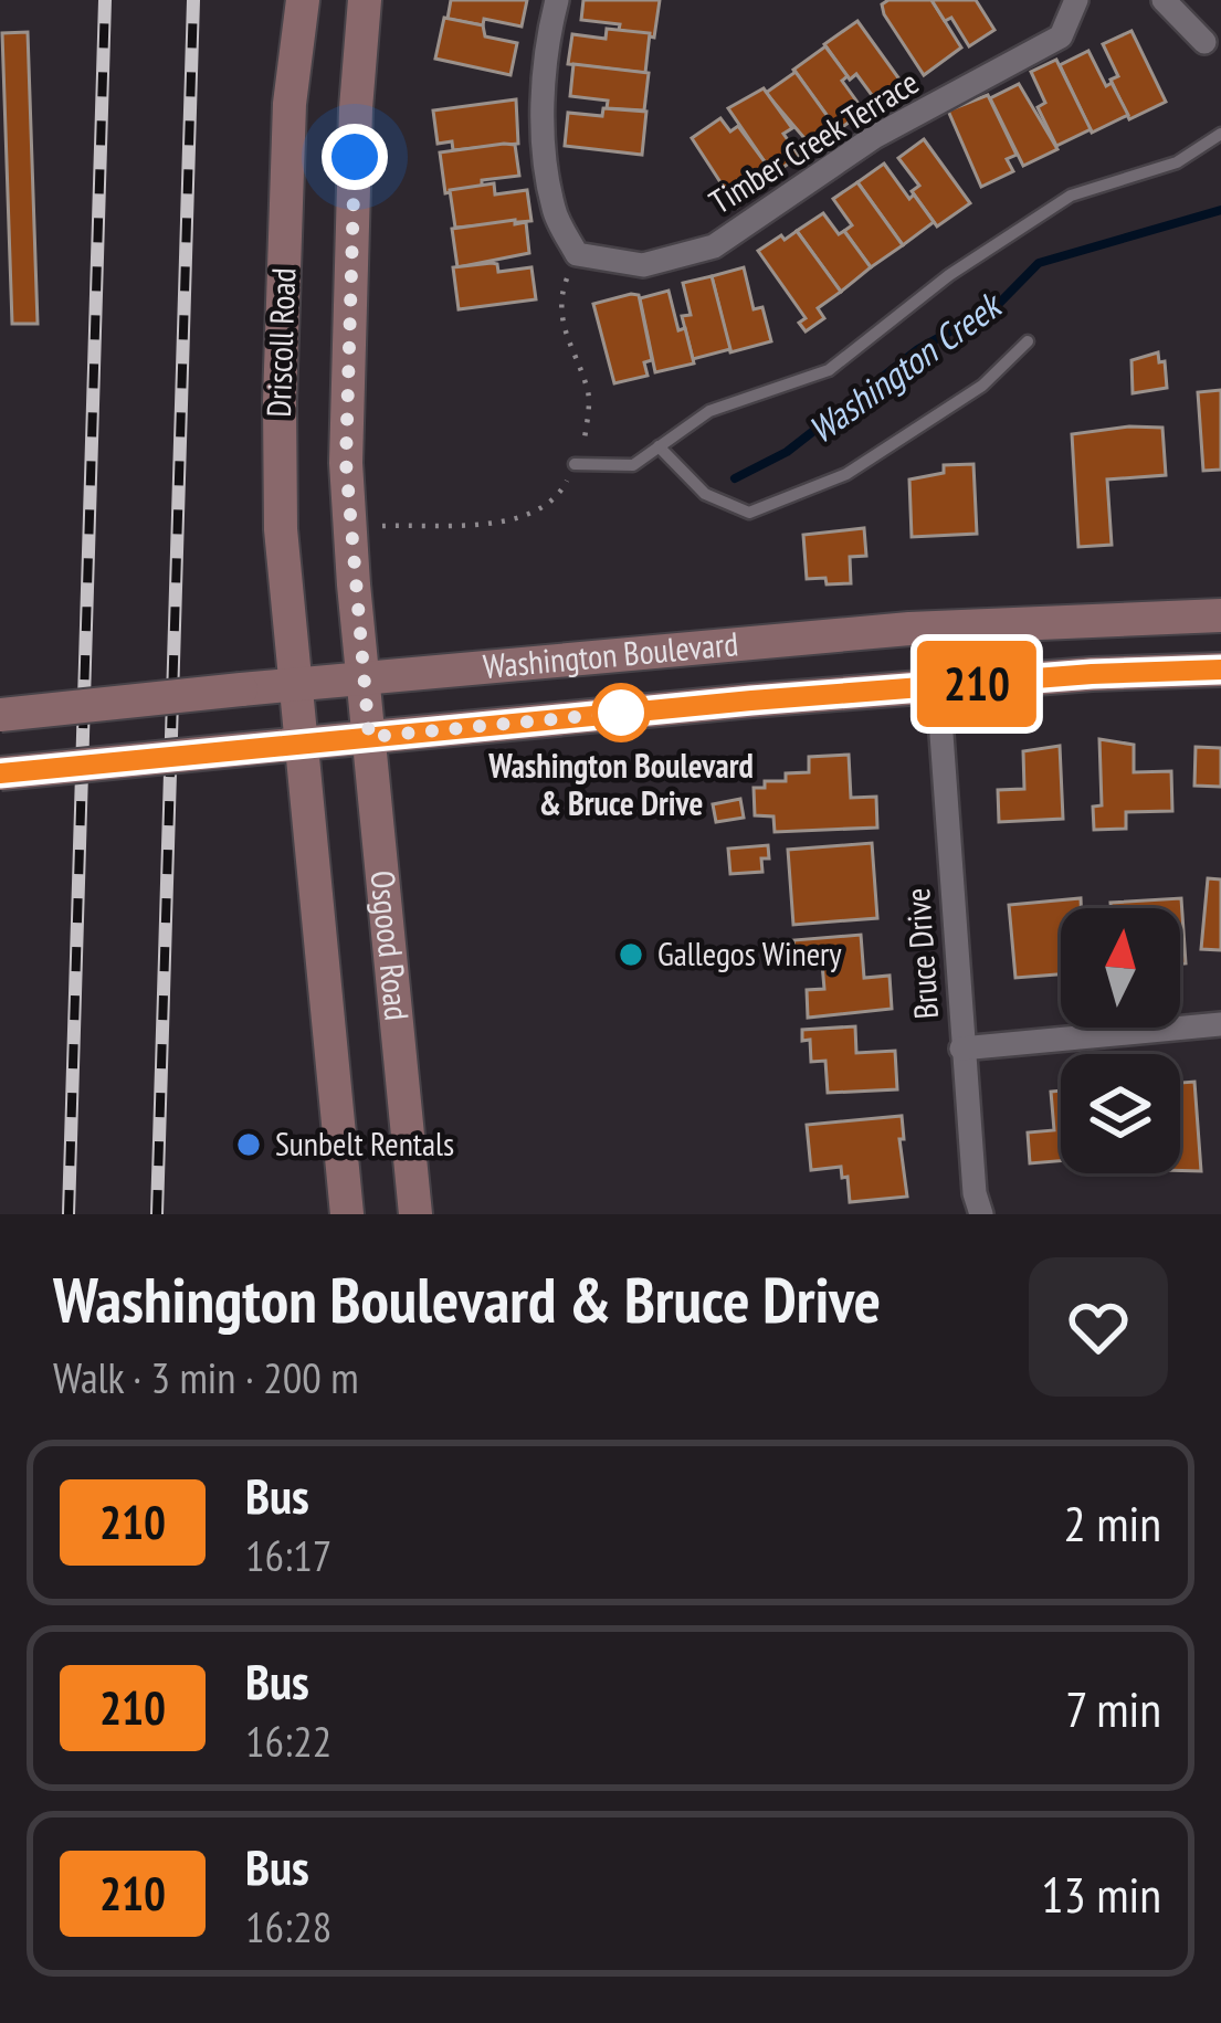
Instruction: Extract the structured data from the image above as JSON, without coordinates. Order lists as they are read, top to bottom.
{
  "streets": {
    "main road": ["Driscoll Road", "Washington Boulevard", "Osgood Road"],
    "street": ["Timber Creek Terrace", "Bruce Drive"]
  },
  "crossings": [
    ["Driscoll Road", "Washington Boulevard"],
    ["Driscoll Road", "Osgood Road"],
    ["Washington Boulevard", "Osgood Road"],
    ["Washington Boulevard", "Bruce Drive"]
  ],
  "water": ["Washington Creek"],
  "places": ["Washington Boulevard & Bruce Drive", "Gallegos Winery", "Sunbelt Rentals"],
  "lines": ["bus line 210"],
  "north": "top",
  "page": {
    "on_map": "210",
    "heading": ["Washington Boulevard & Bruce Drive", "Walk · 3 min · 200 m"],
    "list": [
      {
        "mark": "210",
        "name": "Bus",
        "note": "16:17",
        "value": "2 min"
      },
      {
        "mark": "210",
        "name": "Bus",
        "note": "16:22",
        "value": "7 min"
      },
      {
        "mark": "210",
        "name": "Bus",
        "note": "16:28",
        "value": "13 min"
      }
    ]
  }
}
